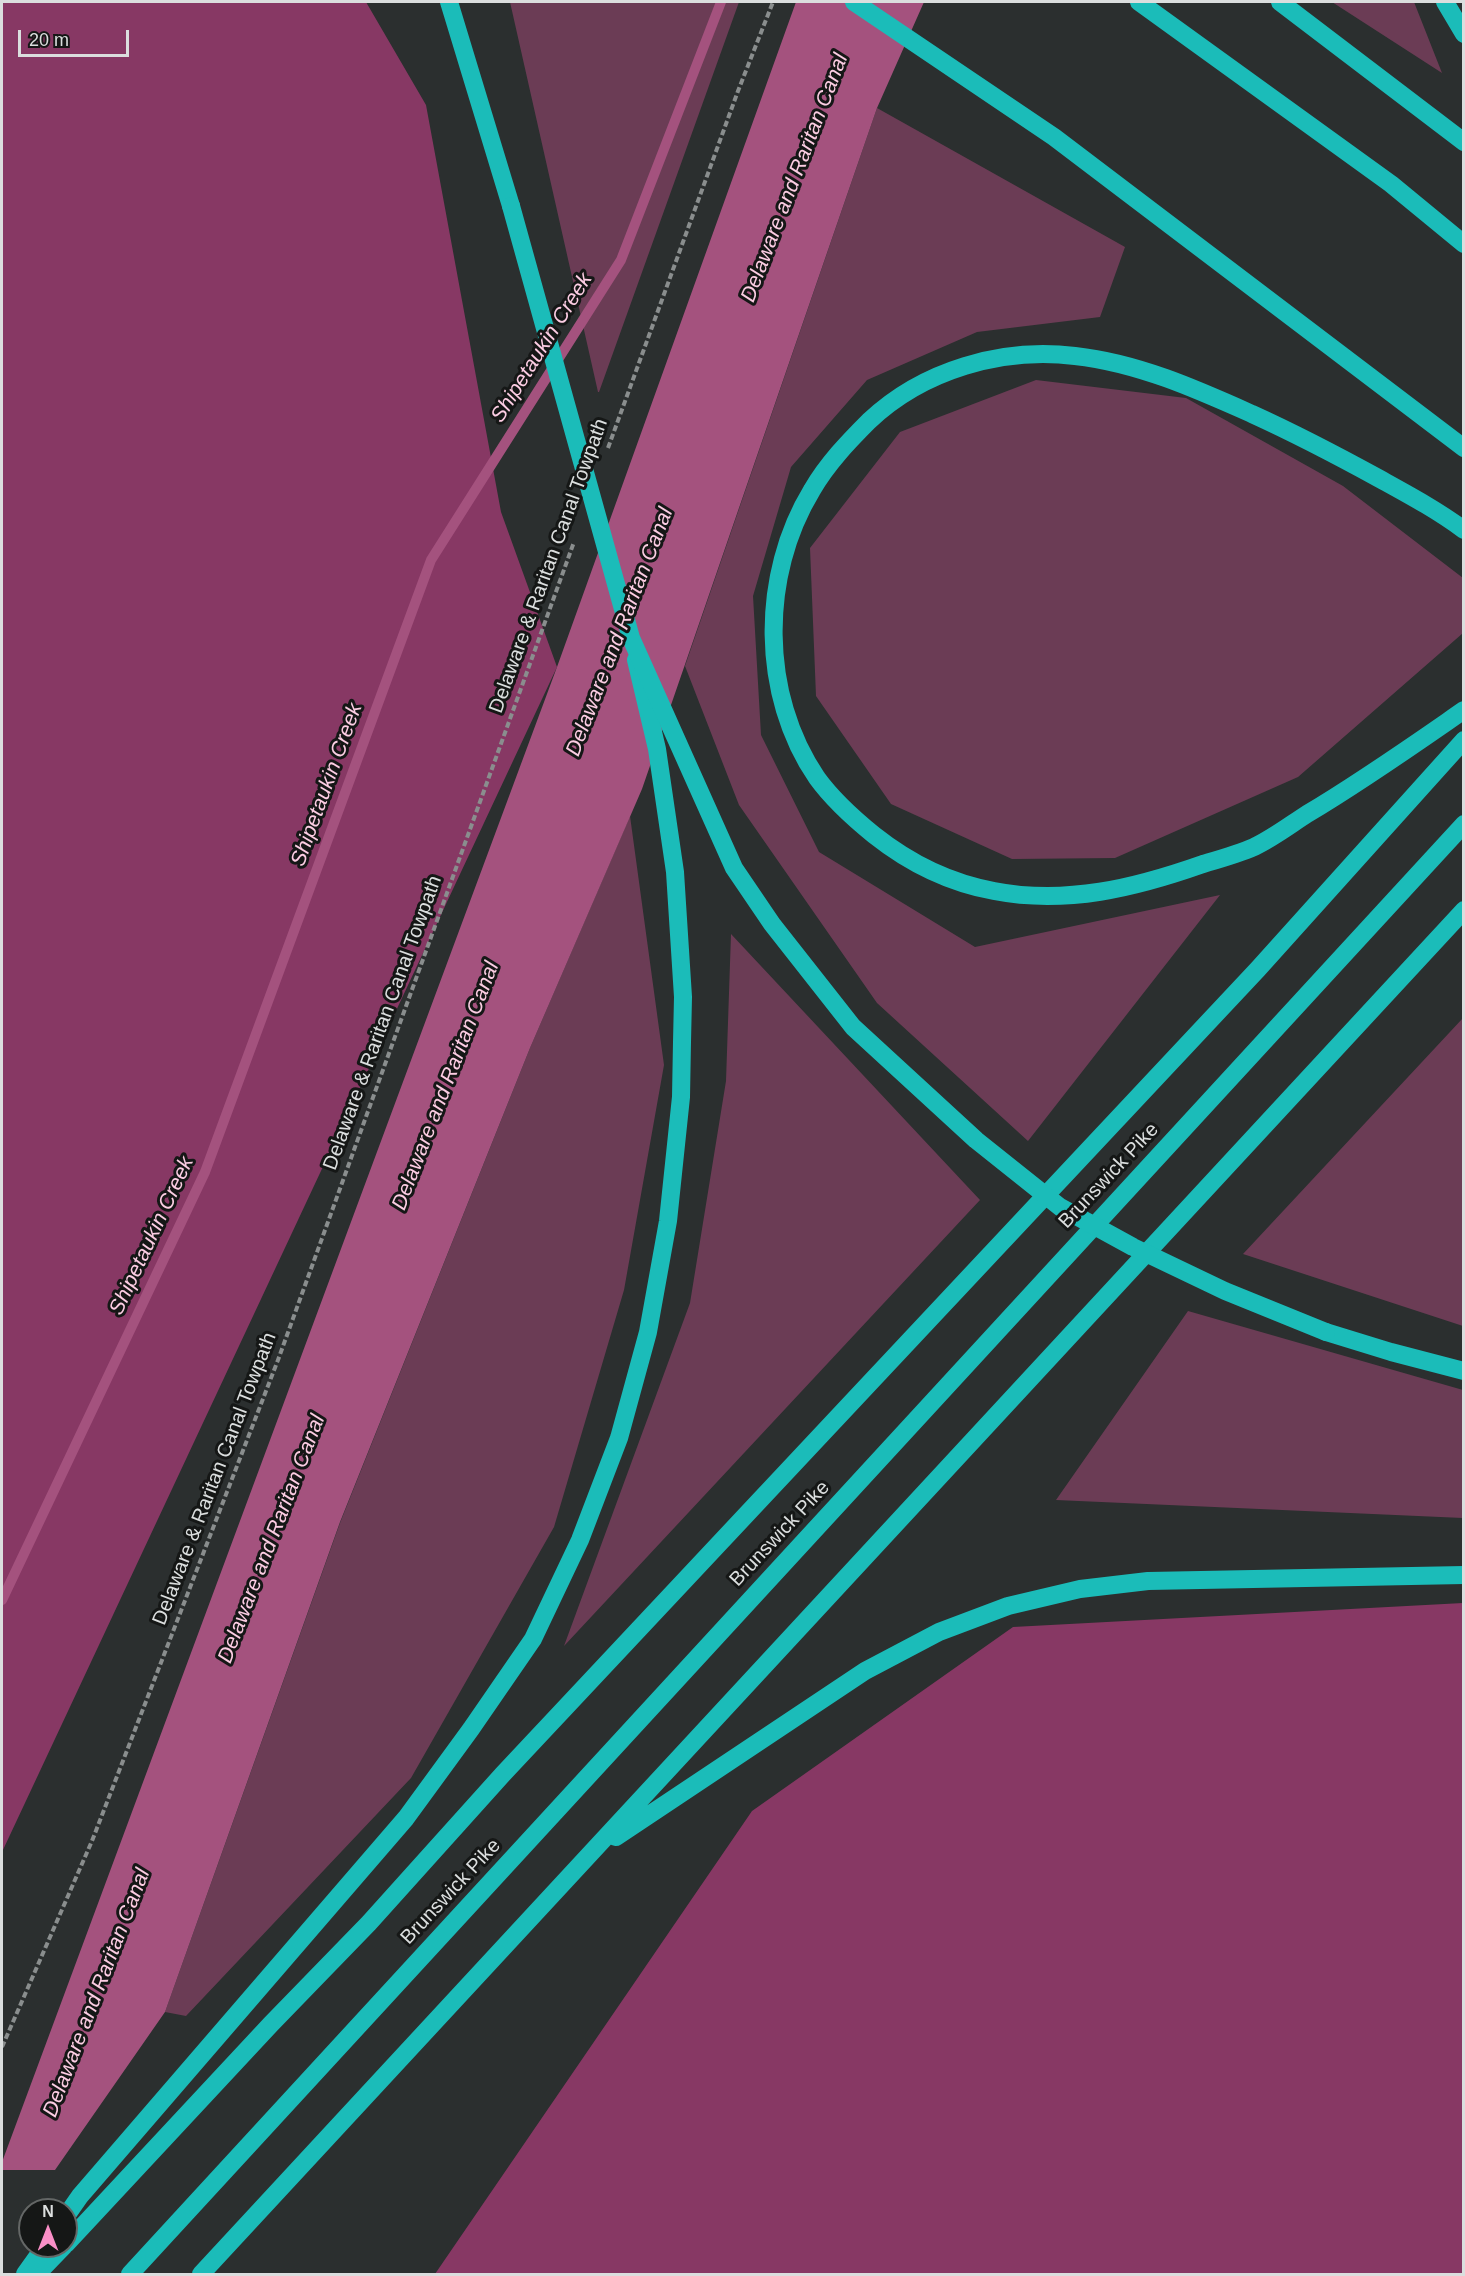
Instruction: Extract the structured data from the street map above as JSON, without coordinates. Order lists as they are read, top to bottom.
{
  "streets": {
    "highway": ["Brunswick Pike"],
    "path": ["Delaware & Raritan Canal Towpath"]
  },
  "water": ["Delaware and Raritan Canal", "Shipetaukin Creek"],
  "scale_bar": "20 m",
  "north": "top"
}
